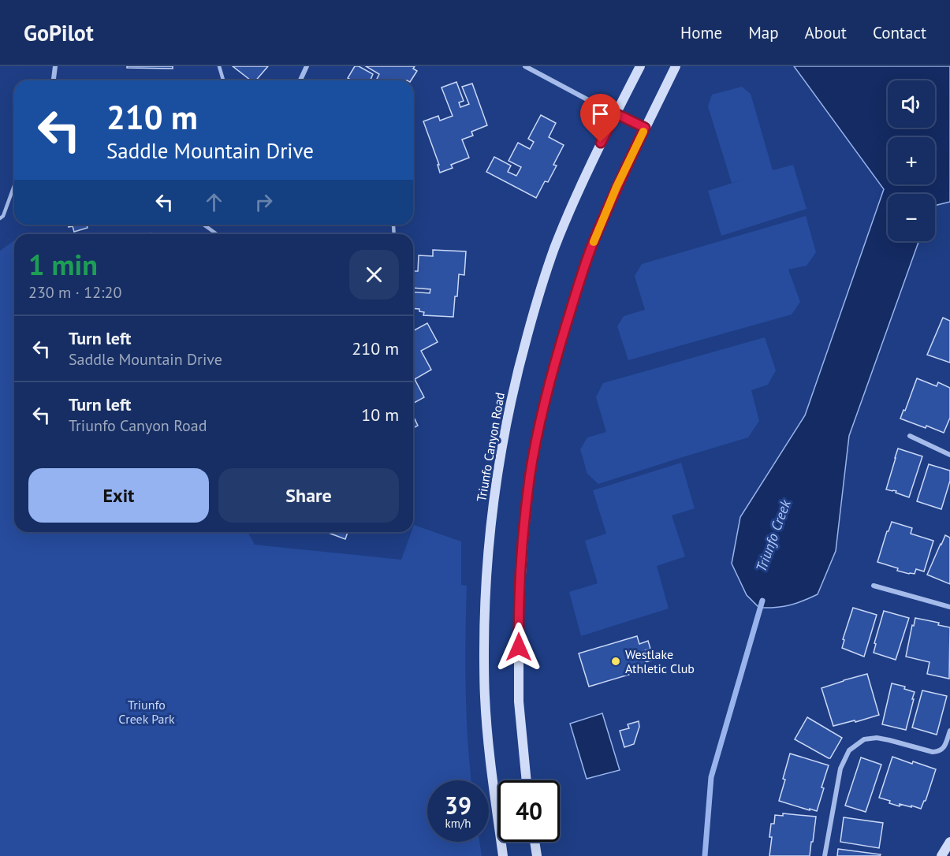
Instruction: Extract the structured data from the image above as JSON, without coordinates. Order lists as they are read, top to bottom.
{
  "streets": {
    "street": ["Triunfo Canyon Road"]
  },
  "water": ["Triunfo Creek"],
  "parks": ["Triunfo Creek Park"],
  "places": ["Westlake Athletic Club"],
  "page": {
    "header": "GoPilot",
    "nav": [
      "Home",
      "Map",
      "About",
      "Contact"
    ],
    "map_buttons": ["+", "−"],
    "turn": ["210 m", "Saddle Mountain Drive"],
    "heading": ["1 min", "230 m · 12:20"],
    "list": [
      {
        "name": "Turn left",
        "note": "Saddle Mountain Drive",
        "value": "210 m"
      },
      {
        "name": "Turn left",
        "note": "Triunfo Canyon Road",
        "value": "10 m"
      }
    ],
    "buttons": ["Exit", "Share"],
    "speed": "39 km/h",
    "limit": "40"
  }
}
